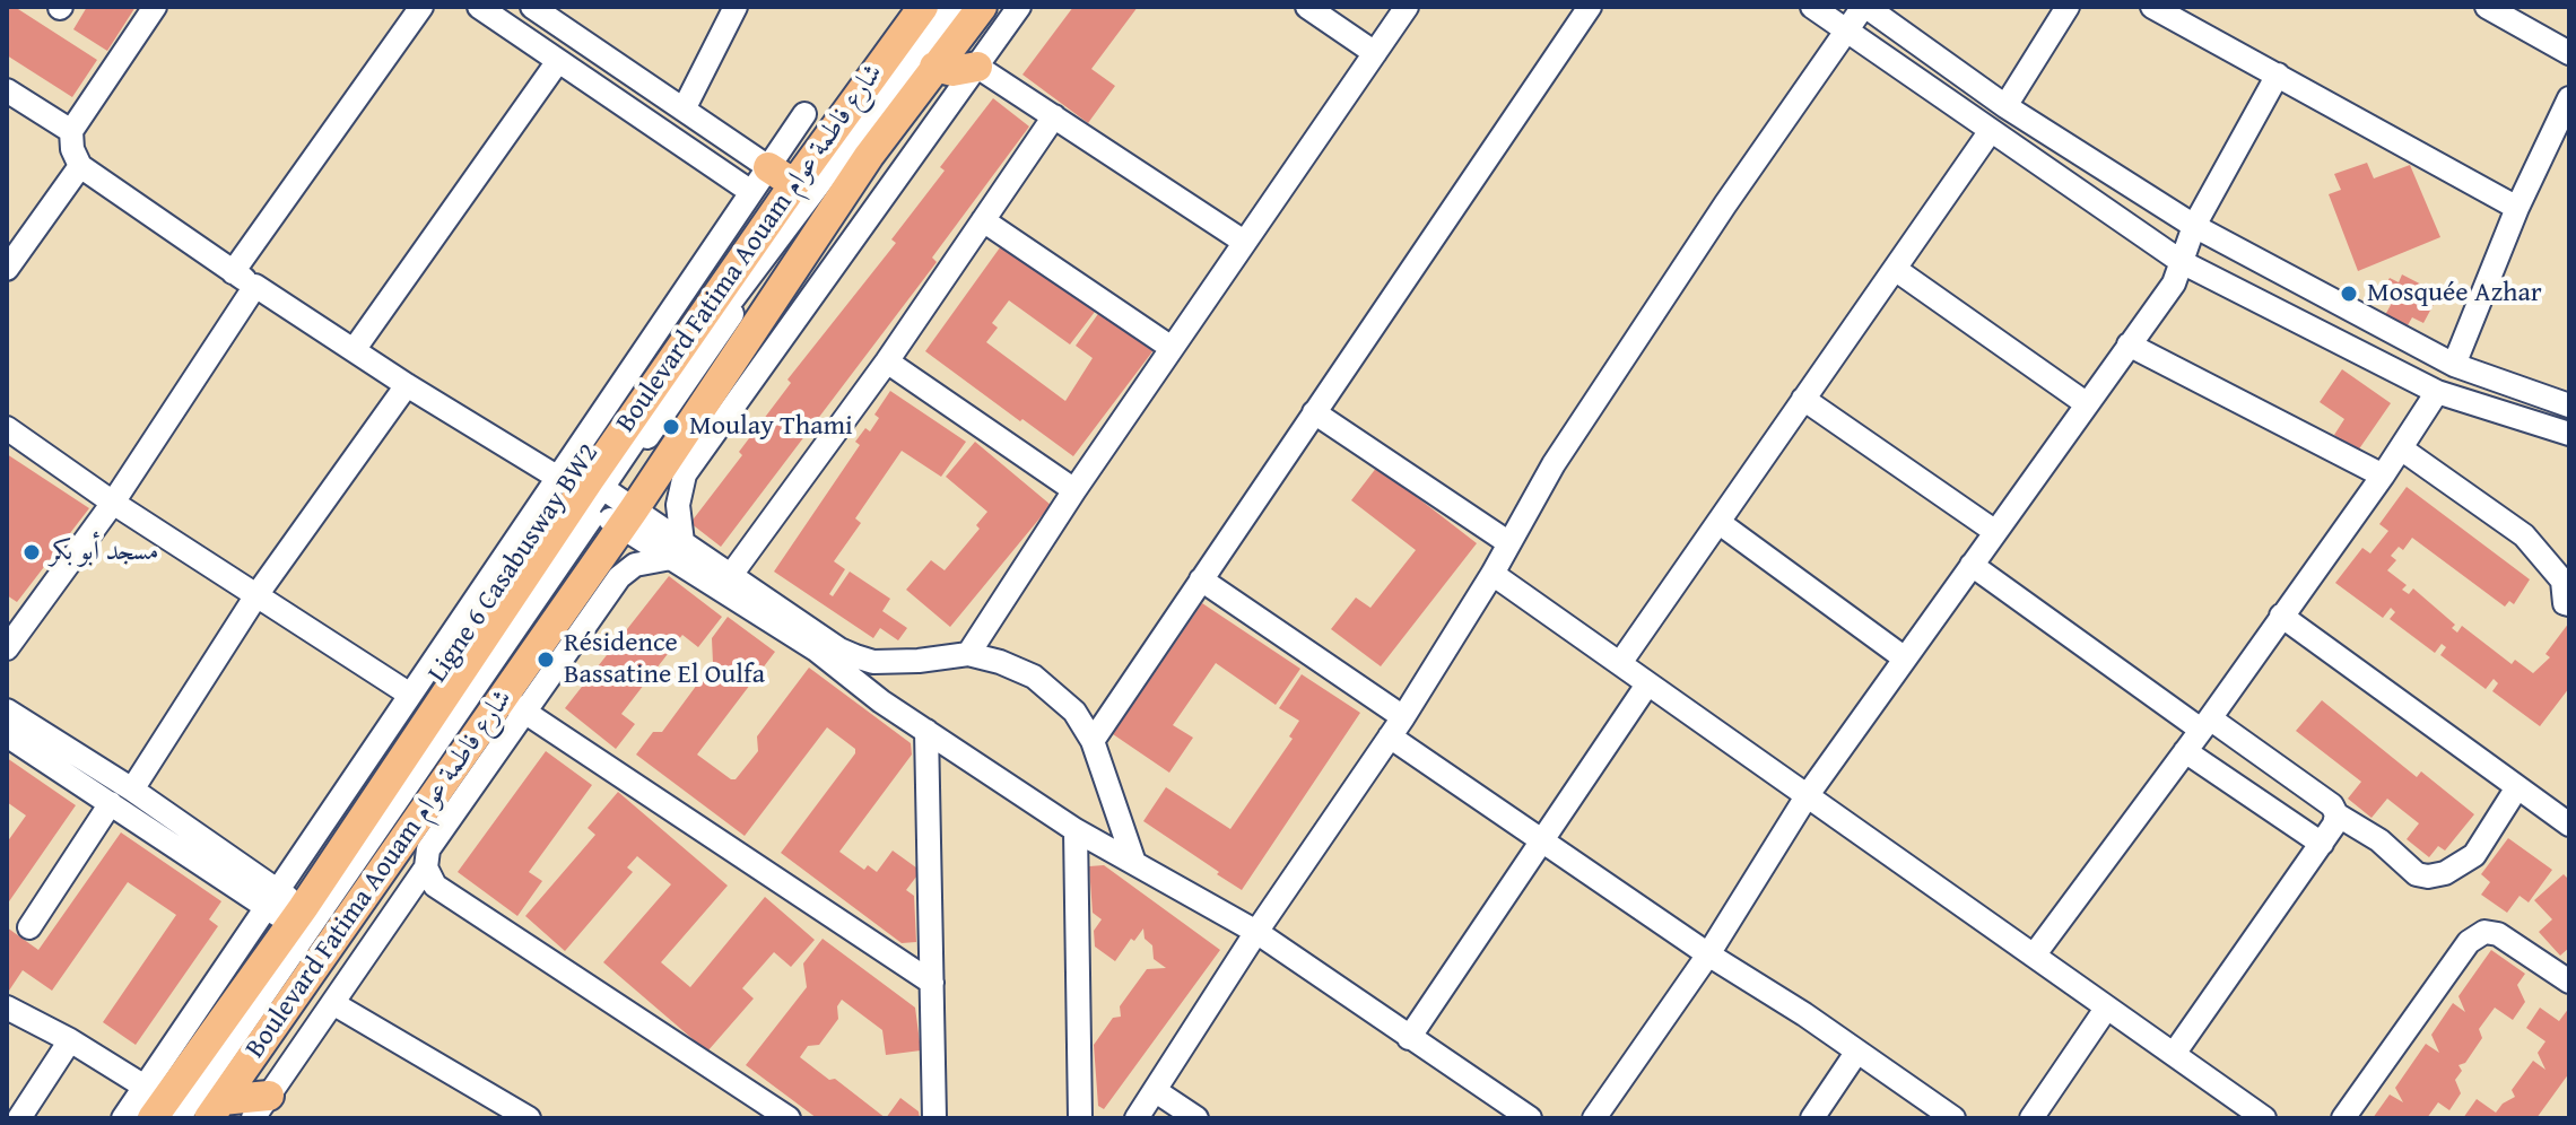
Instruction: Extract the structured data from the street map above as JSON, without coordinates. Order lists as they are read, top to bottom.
{
  "streets": {
    "main road": ["Boulevard Fatima Aouam شارع فاطمة عوام"],
    "street": ["Ligne 6 Casabusway BW2"]
  },
  "crossings": [
    ["Boulevard Fatima Aouam شارع فاطمة عوام", "Ligne 6 Casabusway BW2"]
  ],
  "places": [
    "Mosquée Azhar",
    "Moulay Thami",
    "مسجد أبو بكر",
    "Résidence Bassatine El Oulfa"
  ]
}
